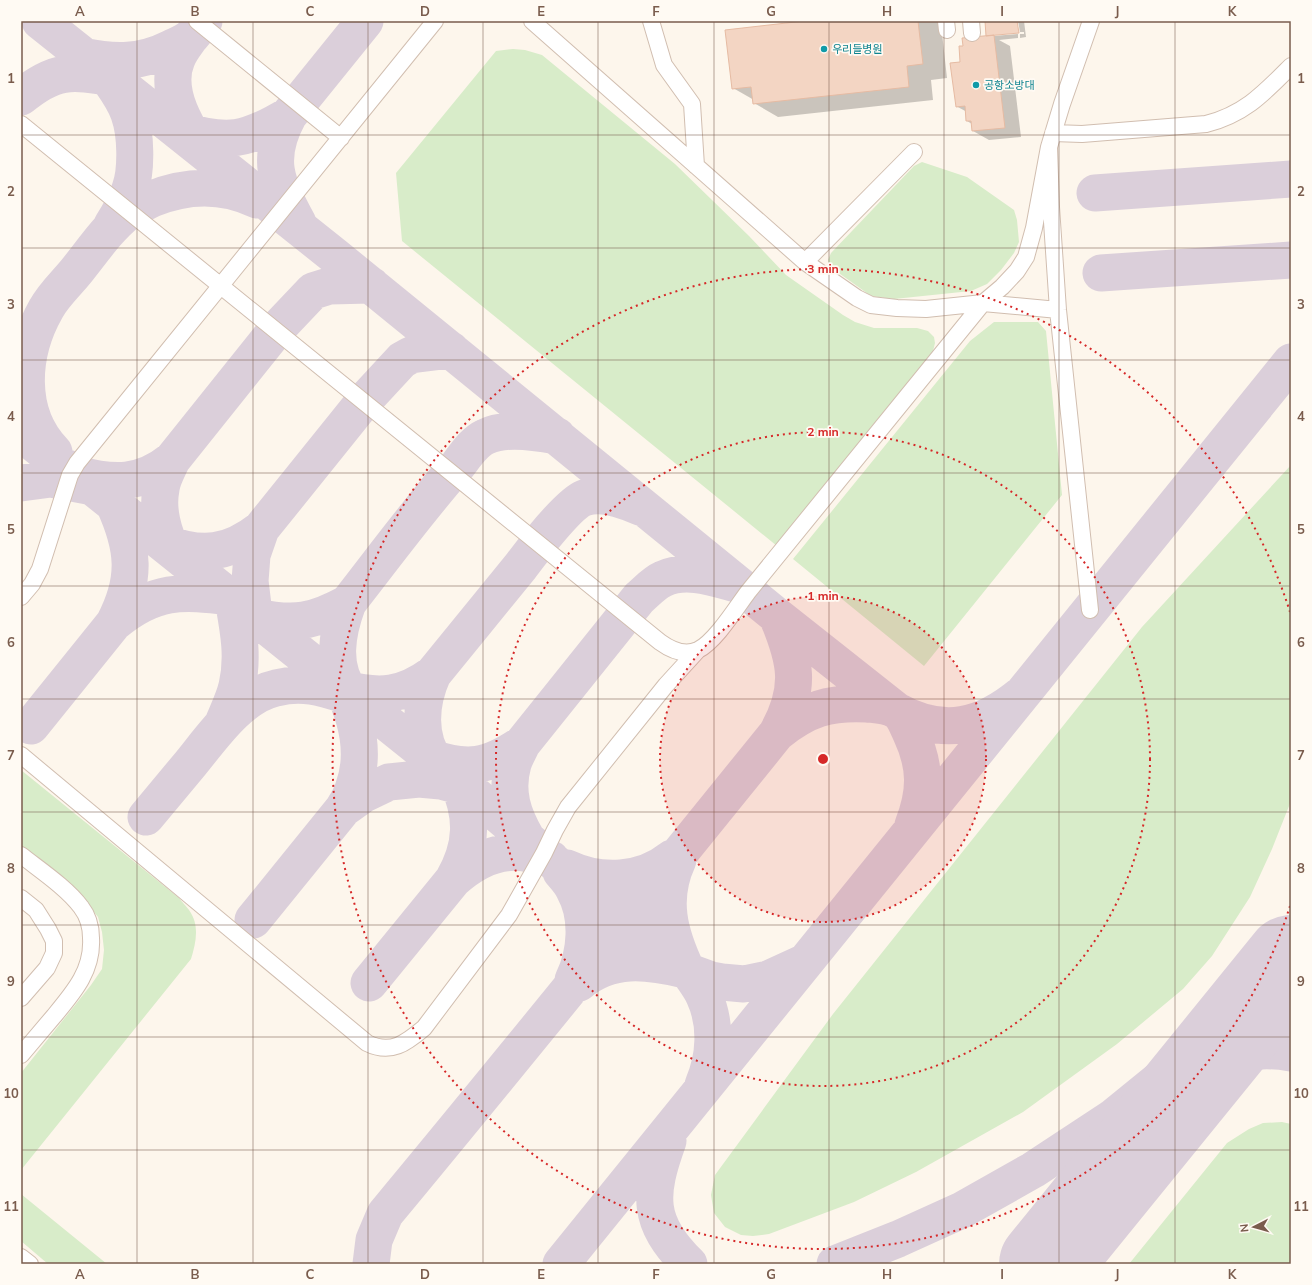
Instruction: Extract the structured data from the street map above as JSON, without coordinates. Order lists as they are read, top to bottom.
{
  "places": ["우리들병원", "공항소방대"],
  "north": "left",
  "grid": {
    "columns": [
      "A",
      "B",
      "C",
      "D",
      "E",
      "F",
      "G",
      "H",
      "I",
      "J",
      "K"
    ],
    "rows": [
      "1",
      "2",
      "3",
      "4",
      "5",
      "6",
      "7",
      "8",
      "9",
      "10",
      "11"
    ]
  },
  "rings": ["3 min", "2 min", "1 min"]
}
